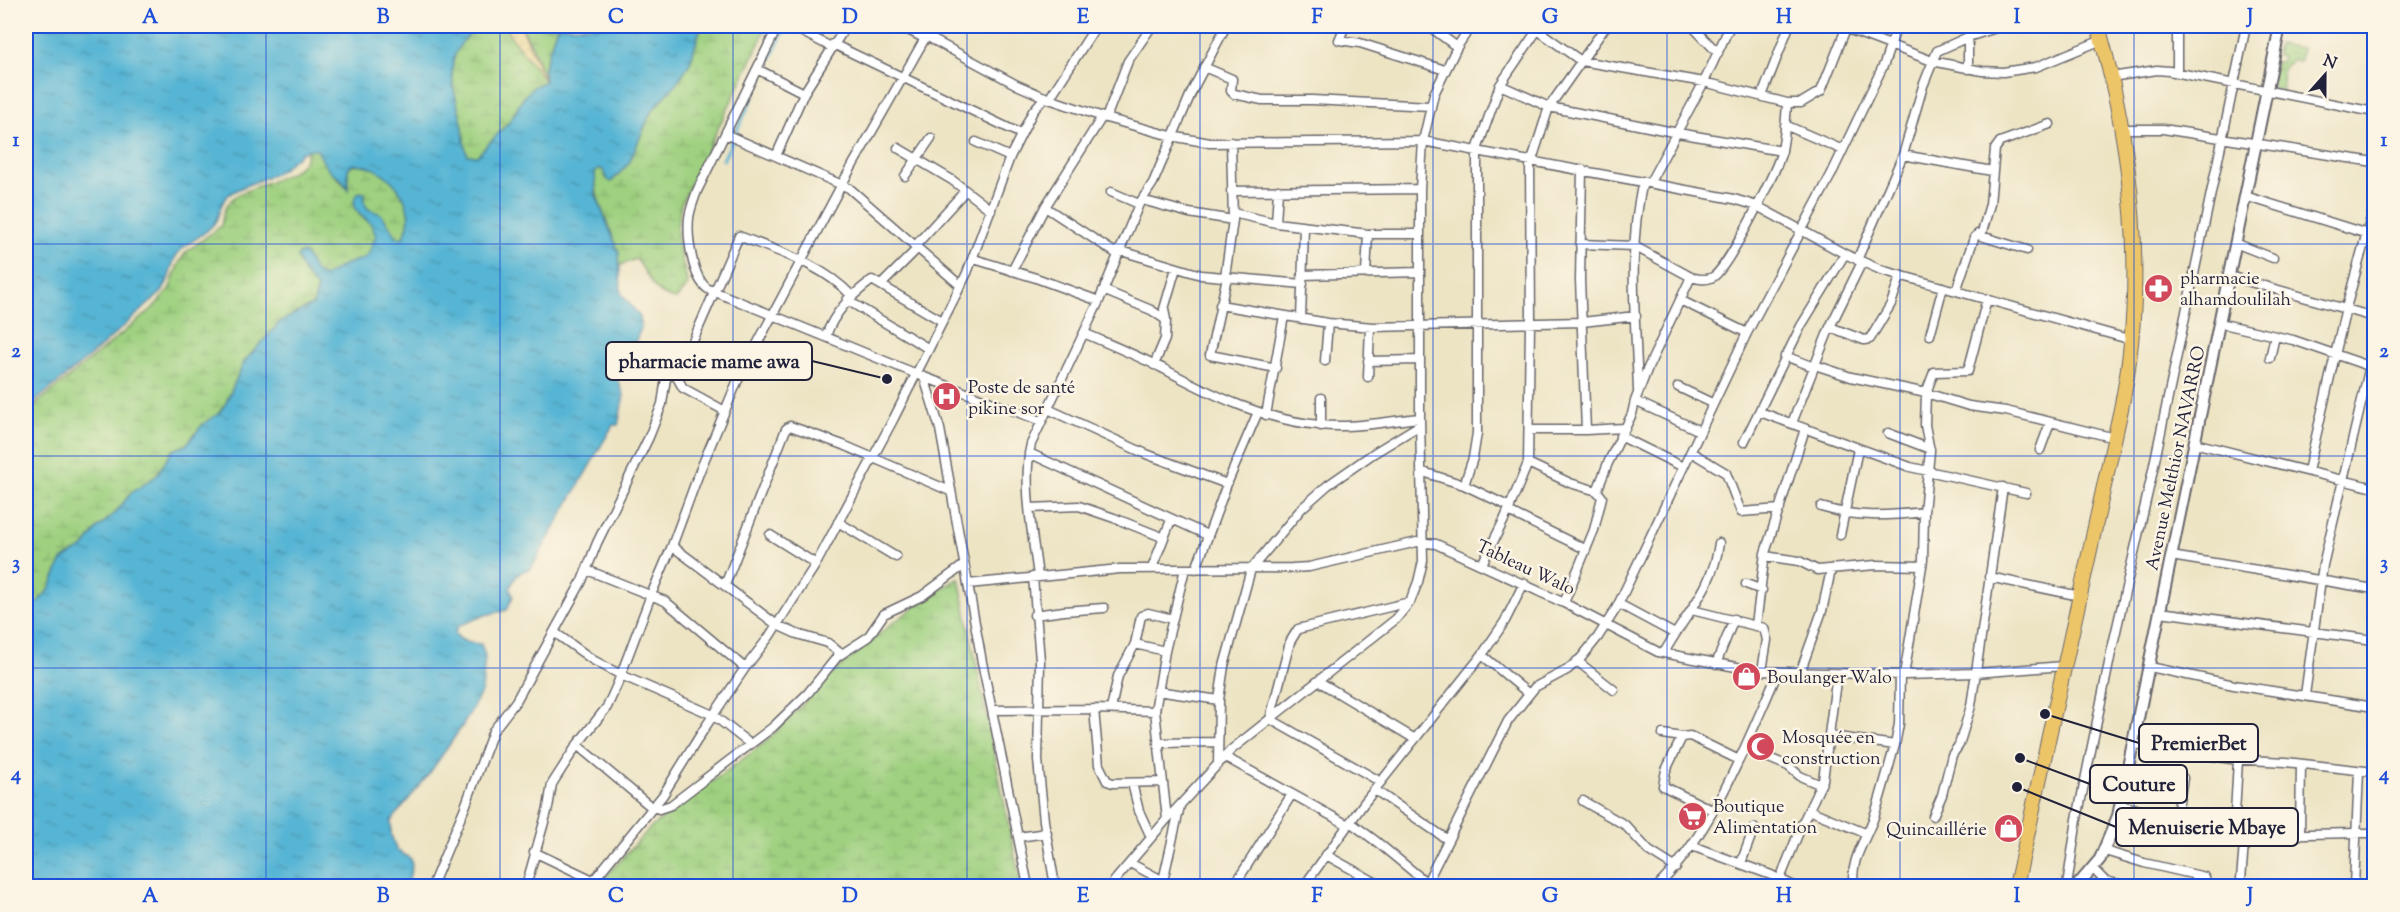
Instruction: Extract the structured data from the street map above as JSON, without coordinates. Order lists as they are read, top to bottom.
{
  "streets": {
    "street": ["Avenue Melthior NAVARRO", "Tableau Walo"]
  },
  "places": {
    "pharmacy": ["pharmacie alhamdoulilah"],
    "other": [
      "pharmacie mame awa",
      "PremierBet",
      "Couture",
      "Menuiserie Mbaye"
    ],
    "hospital": ["Poste de santé pikine sor"],
    "shop": ["Boulanger Walo", "Quincaillérie"],
    "mosque": ["Mosquée en construction"],
    "supermarket": ["Boutique Alimentation"]
  },
  "north": "top",
  "grid": {
    "columns": [
      "A",
      "B",
      "C",
      "D",
      "E",
      "F",
      "G",
      "H",
      "I",
      "J"
    ],
    "rows": [
      "1",
      "2",
      "3",
      "4"
    ]
  }
}
